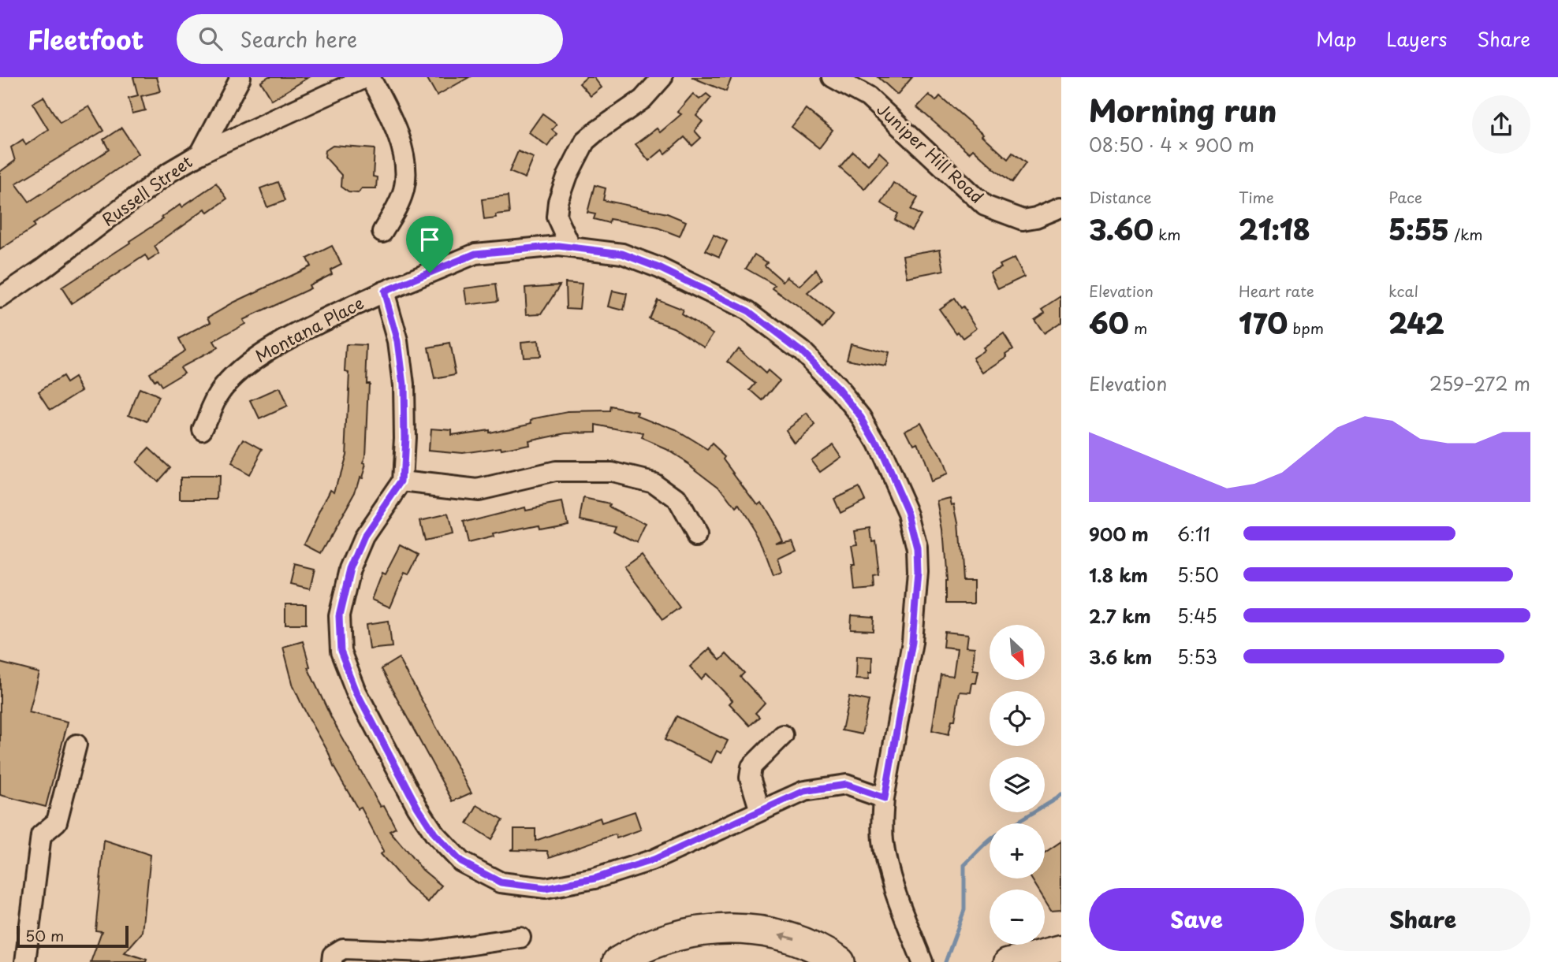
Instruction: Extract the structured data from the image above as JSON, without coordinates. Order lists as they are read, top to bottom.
{
  "streets": {
    "street": ["Juniper Hill Road", "Russell Street", "Montana Place"]
  },
  "scale_bar": "50 m",
  "north": "bottom right",
  "page": {
    "header": "Fleetfoot",
    "search": "Search here",
    "nav": ["Map", "Layers", "Share"],
    "heading": ["Morning run", "08:50 · 4 × 900 m"],
    "stats": [
      ["Distance", "3.60 km"],
      ["Time", "21:18"],
      ["Pace", "5:55 /km"],
      ["Elevation", "60 m"],
      ["Heart rate", "170 bpm"],
      ["kcal", "242"]
    ],
    "chart": ["Elevation", "259–272 m"],
    "list": [
      {
        "name": "900 m",
        "note": "6:11"
      },
      {
        "name": "1.8 km",
        "note": "5:50"
      },
      {
        "name": "2.7 km",
        "note": "5:45"
      },
      {
        "name": "3.6 km",
        "note": "5:53"
      }
    ],
    "map_buttons": ["+", "−"],
    "buttons": ["Save", "Share"],
    "scale": "50 m"
  }
}
